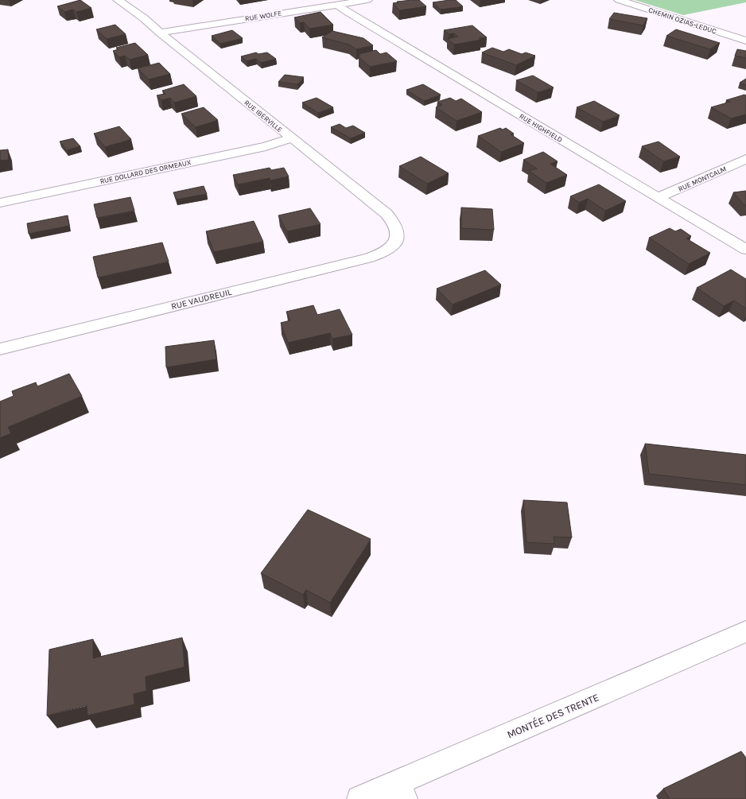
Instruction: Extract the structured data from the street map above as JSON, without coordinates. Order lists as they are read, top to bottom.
{
  "streets": {
    "street": [
      "RUE WOLFE",
      "CHEMIN OZIAS-LEDUC",
      "RUE IBERVILLE",
      "RUE HIGHFIELD",
      "RUE DOLLARD DES ORMEAUX",
      "RUE MONTCALM",
      "RUE VAUDREUIL",
      "MONTÉE DES TRENTE"
    ]
  },
  "crossings": [
    ["RUE WOLFE", "RUE IBERVILLE"],
    ["RUE WOLFE", "RUE HIGHFIELD"],
    ["RUE IBERVILLE", "RUE DOLLARD DES ORMEAUX"],
    ["RUE IBERVILLE", "RUE VAUDREUIL"],
    ["RUE HIGHFIELD", "RUE MONTCALM"]
  ]
}
